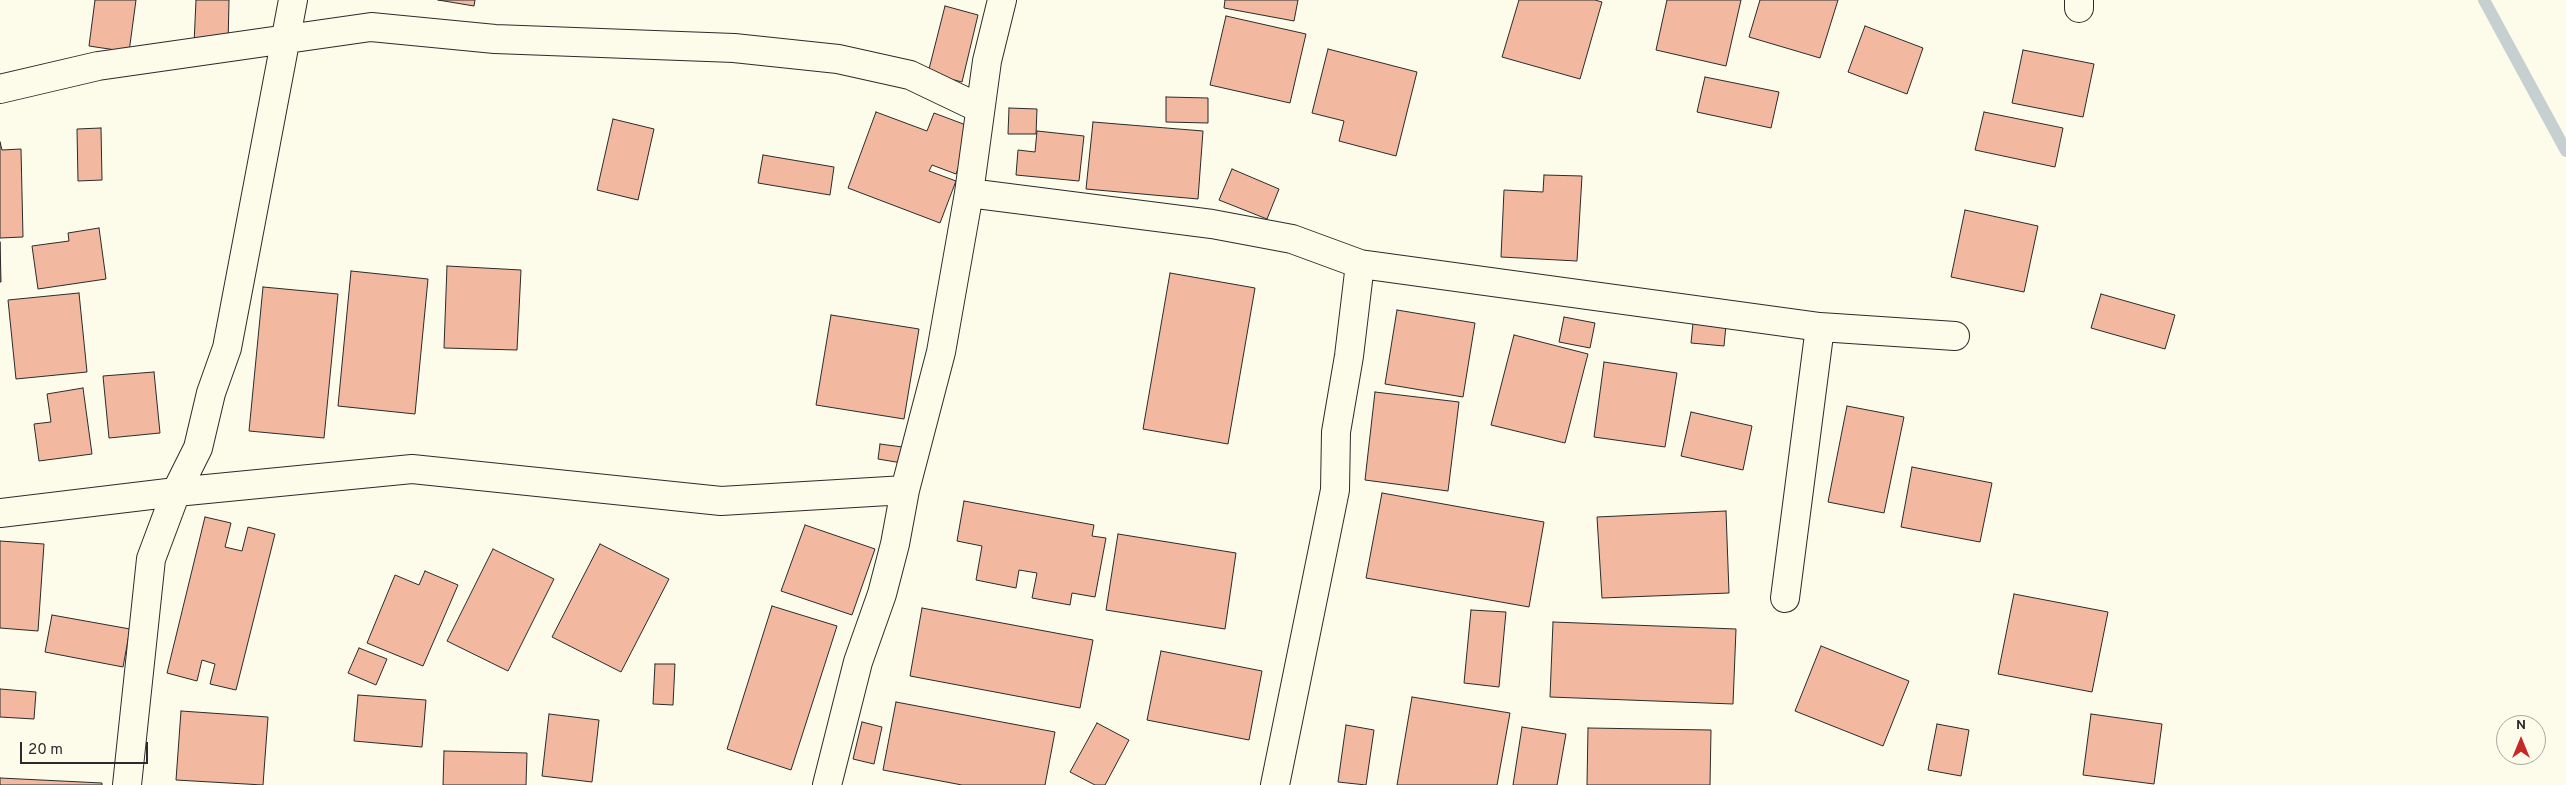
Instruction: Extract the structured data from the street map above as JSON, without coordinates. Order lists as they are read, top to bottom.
{
  "scale_bar": "20 m",
  "north": "top"
}
